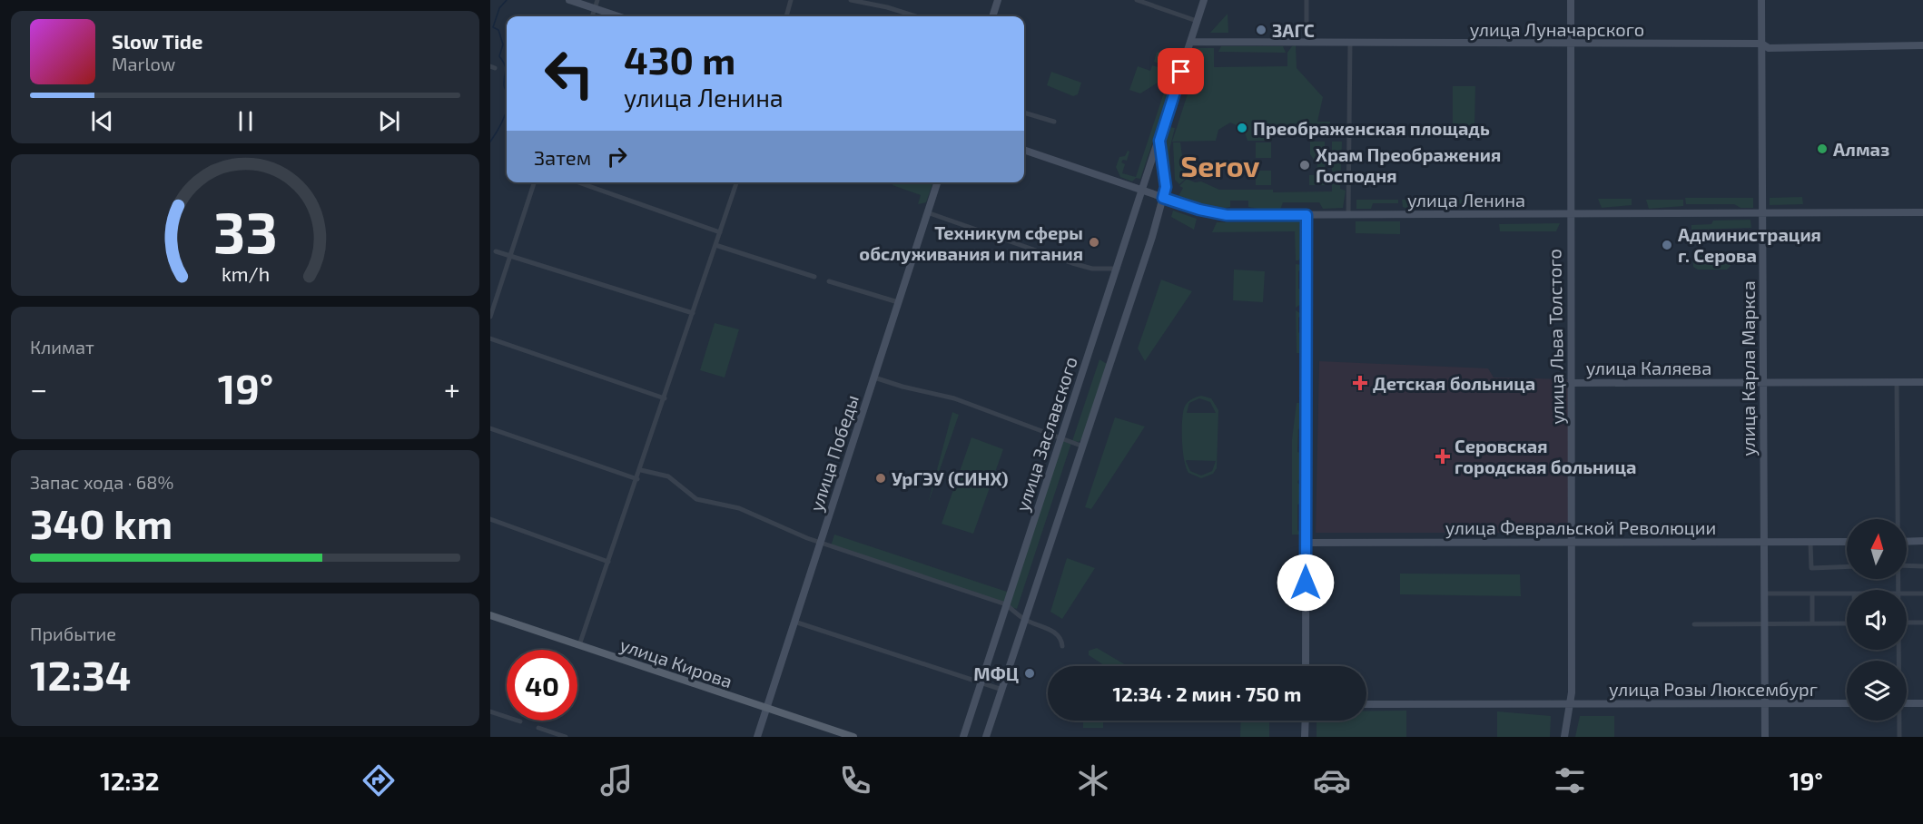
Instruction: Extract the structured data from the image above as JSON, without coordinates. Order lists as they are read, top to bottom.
{
  "streets": {
    "main road": ["улица Кирова"],
    "street": [
      "улица Луначарского",
      "улица Ленина",
      "улица Льва Толстого",
      "улица Каляева",
      "улица Карла Маркса",
      "улица Заславского",
      "улица Победы",
      "улица Февральской Революции",
      "улица Розы Люксембург"
    ]
  },
  "crossings": [
    ["улица Луначарского", "улица Льва Толстого"],
    ["улица Луначарского", "улица Карла Маркса"],
    ["улица Луначарского", "улица Заславского"],
    ["улица Ленина", "улица Льва Толстого"],
    ["улица Ленина", "улица Карла Маркса"],
    ["улица Ленина", "улица Заславского"],
    ["улица Льва Толстого", "улица Каляева"],
    ["улица Льва Толстого", "улица Февральской Революции"],
    ["улица Льва Толстого", "улица Розы Люксембург"],
    ["улица Каляева", "улица Карла Маркса"],
    ["улица Карла Маркса", "улица Февральской Революции"],
    ["улица Карла Маркса", "улица Розы Люксембург"],
    ["улица Победы", "улица Кирова"]
  ],
  "districts": ["Serov"],
  "places": {
    "other": [
      "ЗАГС",
      "Преображенская площадь",
      "Алмаз",
      "Храм Преображения Господня",
      "Техникум сферы обслуживания и питания",
      "Администрация г. Серова",
      "УрГЭУ (СИНХ)",
      "МФЦ"
    ],
    "health": ["Детская больница", "Серовская городская больница"]
  },
  "north": "top",
  "page": {
    "turn": ["430 m", "улица Ленина"],
    "song": ["Slow Tide", "Marlow"],
    "then": "Затем",
    "tile": [
      "Климат",
      ["Запас хода · 68%", "340 km"],
      ["Прибытие", "12:34"]
    ],
    "heat": ["−", "19°", "+"],
    "limit": "40",
    "trip": "12:34 · 2 мин · 750 m",
    "tabs": ["12:32", "19°"],
    "gauge": ["33", "km/h"]
  }
}
